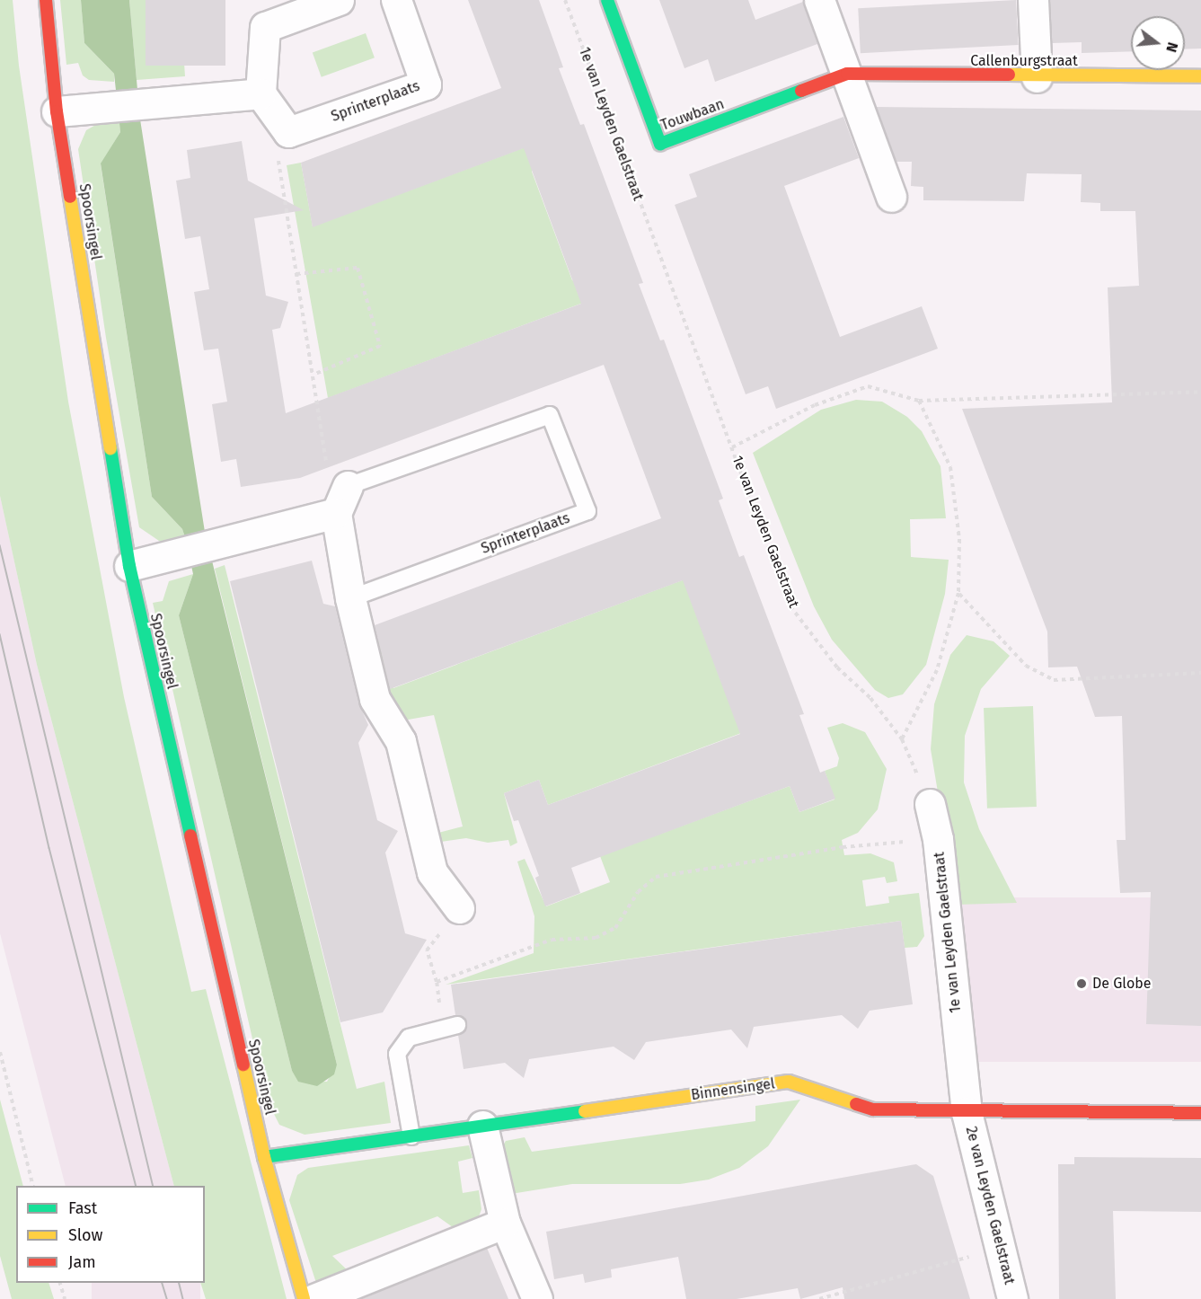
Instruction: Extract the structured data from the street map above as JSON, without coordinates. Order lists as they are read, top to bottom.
{
  "streets": {
    "street": [
      "Callenburgstraat",
      "Sprinterplaats",
      "Touwbaan",
      "1e van Leyden Gaelstraat",
      "Spoorsingel",
      "Binnensingel",
      "2e van Leyden Gaelstraat"
    ]
  },
  "crossings": [
    ["Callenburgstraat", "Touwbaan"],
    ["1e van Leyden Gaelstraat", "Binnensingel"],
    ["1e van Leyden Gaelstraat", "2e van Leyden Gaelstraat"],
    ["Spoorsingel", "Binnensingel"],
    ["Binnensingel", "2e van Leyden Gaelstraat"]
  ],
  "places": ["De Globe"],
  "legend": ["Fast", "Slow", "Jam"],
  "north": "right"
}
